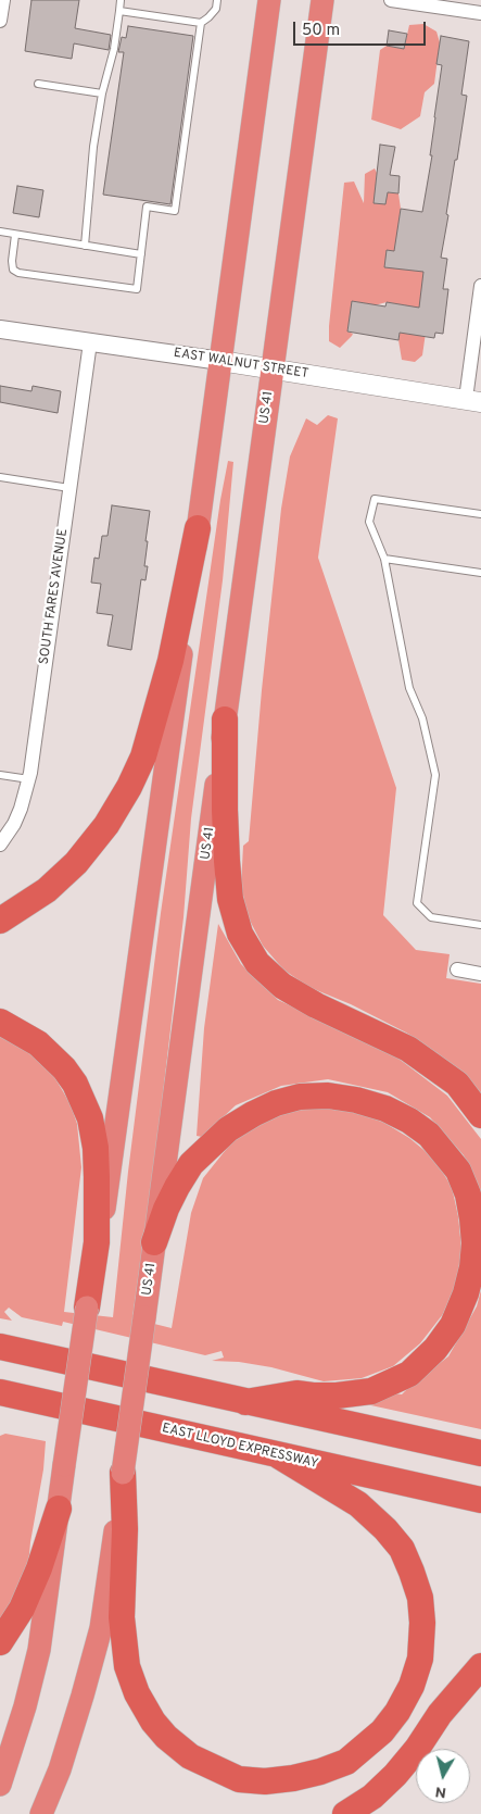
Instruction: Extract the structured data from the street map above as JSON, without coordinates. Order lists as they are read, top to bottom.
{
  "streets": {
    "highway": ["US 41", "EAST LLOYD EXPRESSWAY"],
    "main road": ["EAST WALNUT STREET"],
    "street": ["SOUTH FARES AVENUE"]
  },
  "crossings": [
    ["EAST WALNUT STREET", "US 41"],
    ["EAST WALNUT STREET", "SOUTH FARES AVENUE"]
  ],
  "scale_bar": "50 m",
  "north": "bottom"
}
